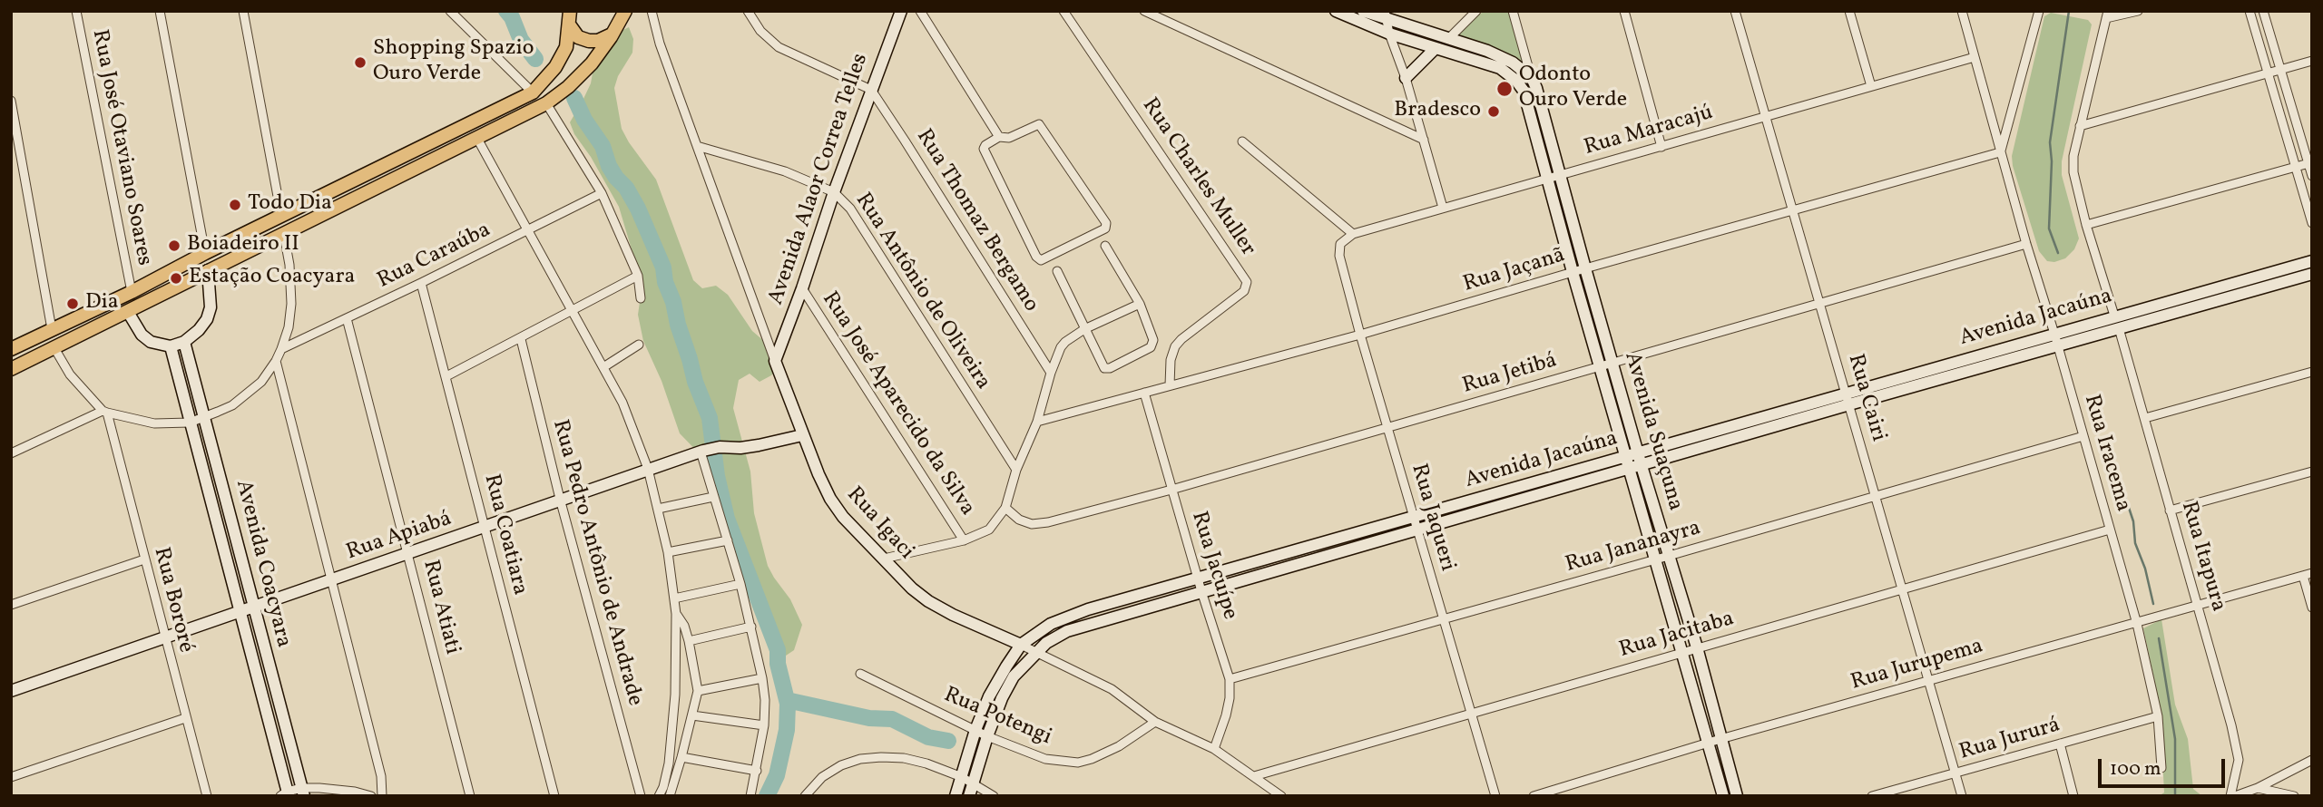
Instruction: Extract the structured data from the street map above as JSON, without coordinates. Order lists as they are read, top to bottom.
{
  "streets": {
    "street": [
      "Rua Maracajú",
      "Rua José Otaviano Soares",
      "Rua Charles Muller",
      "Avenida Alaor Correa Telles",
      "Rua Thomaz Bergamo",
      "Rua Caraúba",
      "Rua Jaçanã",
      "Rua Antônio de Oliveira",
      "Avenida Jacaúna",
      "Rua Jetibá",
      "Rua Cairi",
      "Rua José Aparecido da Silva",
      "Avenida Suaçuna",
      "Rua Iracema",
      "Rua Jaqueri",
      "Rua Igaci",
      "Rua Coatiara",
      "Rua Apiabá",
      "Rua Jananayra",
      "Rua Itapura",
      "Rua Pedro Antônio de Andrade",
      "Avenida Coacyara",
      "Rua Jacuípe",
      "Rua Bororé",
      "Rua Atiati",
      "Rua Jacitaba",
      "Rua Jurupema",
      "Rua Potengi",
      "Rua Jururá"
    ]
  },
  "crossings": [
    ["Rua Maracajú", "Rua Cairi"],
    ["Rua Maracajú", "Avenida Suaçuna"],
    ["Rua Maracajú", "Rua Iracema"],
    ["Rua Maracajú", "Rua Jaqueri"],
    ["Rua Charles Muller", "Rua Jaçanã"],
    ["Avenida Alaor Correa Telles", "Rua Thomaz Bergamo"],
    ["Avenida Alaor Correa Telles", "Rua Antônio de Oliveira"],
    ["Avenida Alaor Correa Telles", "Rua José Aparecido da Silva"],
    ["Avenida Alaor Correa Telles", "Rua Igaci"],
    ["Rua Caraúba", "Rua Coatiara"],
    ["Rua Caraúba", "Rua Atiati"],
    ["Rua Jaçanã", "Rua Cairi"],
    ["Rua Jaçanã", "Avenida Suaçuna"],
    ["Rua Jaçanã", "Rua Iracema"],
    ["Rua Jaçanã", "Rua Jaqueri"],
    ["Rua Jaçanã", "Rua Jacuípe"],
    ["Rua Antônio de Oliveira", "Rua Igaci"],
    ["Avenida Jacaúna", "Rua Cairi"],
    ["Avenida Jacaúna", "Avenida Suaçuna"],
    ["Avenida Jacaúna", "Rua Iracema"],
    ["Avenida Jacaúna", "Rua Jaqueri"],
    ["Avenida Jacaúna", "Rua Igaci"],
    ["Avenida Jacaúna", "Rua Itapura"],
    ["Avenida Jacaúna", "Rua Jacuípe"],
    ["Avenida Jacaúna", "Rua Potengi"],
    ["Rua Jetibá", "Rua Cairi"],
    ["Rua Jetibá", "Avenida Suaçuna"],
    ["Rua Jetibá", "Rua Iracema"],
    ["Rua Jetibá", "Rua Jaqueri"],
    ["Rua Jetibá", "Rua Jacuípe"],
    ["Rua Cairi", "Rua Jananayra"],
    ["Rua Cairi", "Rua Jacitaba"],
    ["Rua Cairi", "Rua Jurupema"],
    ["Rua Cairi", "Rua Jururá"],
    ["Avenida Suaçuna", "Rua Jananayra"],
    ["Avenida Suaçuna", "Rua Jacitaba"],
    ["Avenida Suaçuna", "Rua Jurupema"],
    ["Rua Iracema", "Rua Jananayra"],
    ["Rua Iracema", "Rua Jacitaba"],
    ["Rua Iracema", "Rua Jurupema"],
    ["Rua Iracema", "Rua Jururá"],
    ["Rua Jaqueri", "Rua Jananayra"],
    ["Rua Jaqueri", "Rua Jacitaba"],
    ["Rua Igaci", "Rua Apiabá"],
    ["Rua Igaci", "Rua Jacuípe"],
    ["Rua Igaci", "Rua Jacitaba"],
    ["Rua Igaci", "Rua Potengi"],
    ["Rua Coatiara", "Rua Apiabá"],
    ["Rua Apiabá", "Rua Pedro Antônio de Andrade"],
    ["Rua Apiabá", "Avenida Coacyara"],
    ["Rua Apiabá", "Rua Bororé"],
    ["Rua Apiabá", "Rua Atiati"],
    ["Rua Jananayra", "Rua Jacuípe"],
    ["Rua Itapura", "Rua Jurupema"]
  ],
  "places": [
    "Shopping Spazio Ouro Verde",
    "Odonto Ouro Verde",
    "Bradesco",
    "Todo Dia",
    "Boiadeiro II",
    "Estação Coacyara",
    "Dia"
  ],
  "scale_bar": "100 m"
}
